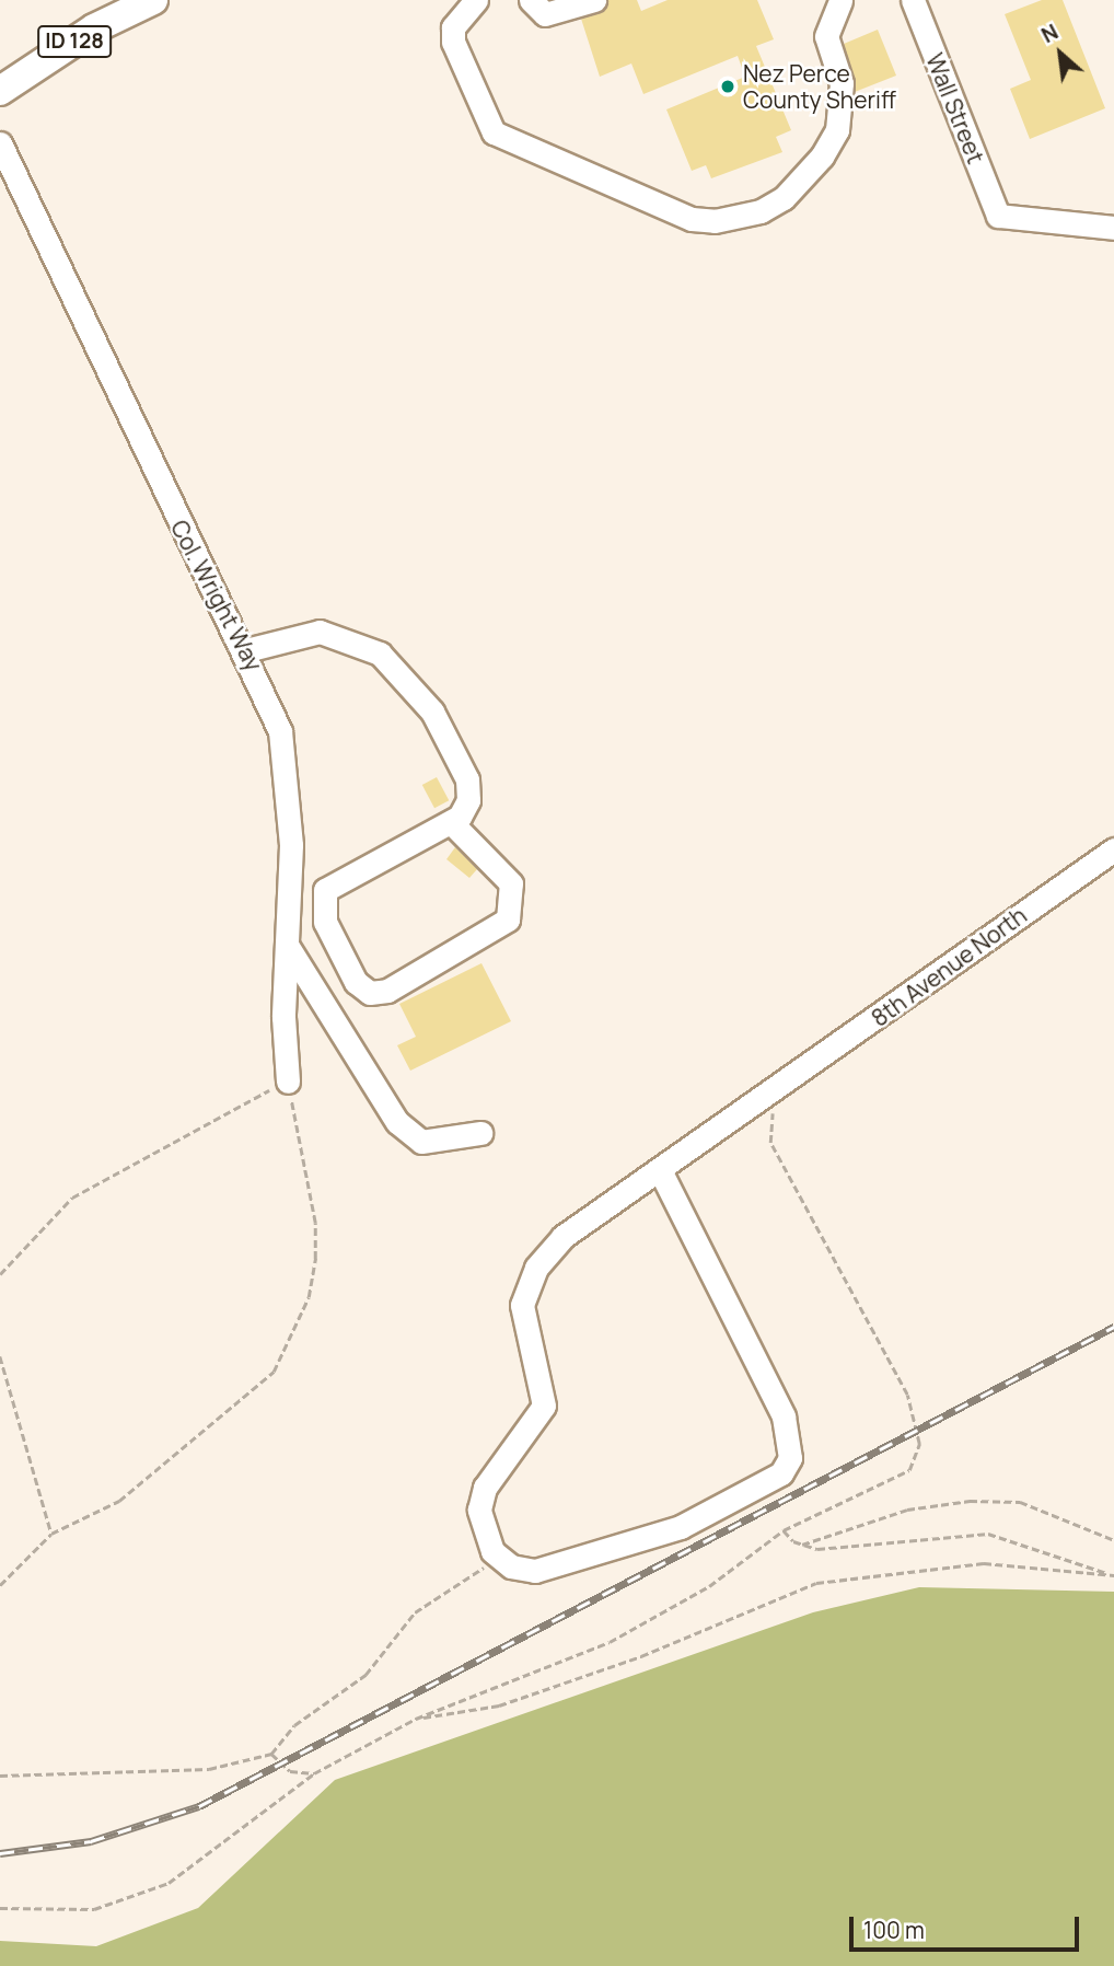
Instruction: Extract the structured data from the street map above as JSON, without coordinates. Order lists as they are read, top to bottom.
{
  "streets": {
    "main road": ["ID 128"],
    "street": ["Wall Street", "Col. Wright Way", "8th Avenue North"]
  },
  "places": ["Nez Perce County Sheriff"],
  "scale_bar": "100 m",
  "north": "top left"
}
